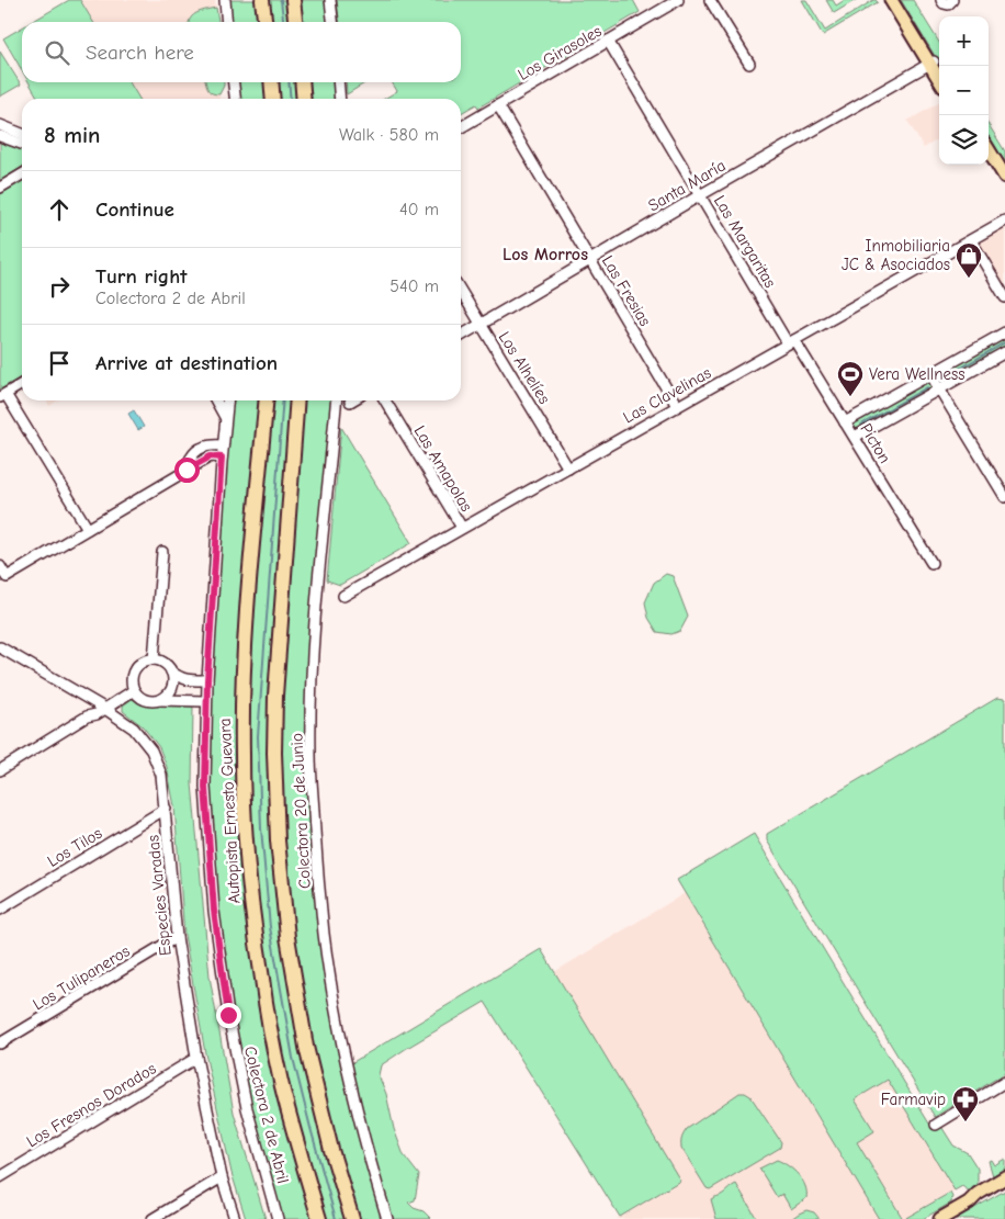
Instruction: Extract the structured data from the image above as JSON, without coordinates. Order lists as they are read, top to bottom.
{
  "streets": {
    "highway": ["Autopista Ernesto Guevara"],
    "street": [
      "Los Girasoles",
      "Santa María",
      "Las Margaritas",
      "Las Fresias",
      "Los Alhelíes",
      "Las Clavelinas",
      "Picton",
      "Las Amapolas",
      "Colectora 20 de Junio",
      "Los Tilos",
      "Especies Varadas",
      "Los Tulipaneros",
      "Los Fresnos Dorados",
      "Colectora 2 de Abril"
    ]
  },
  "crossings": [
    ["Los Girasoles", "Las Margaritas"],
    ["Los Girasoles", "Las Fresias"],
    ["Santa María", "Las Margaritas"],
    ["Santa María", "Las Fresias"],
    ["Santa María", "Los Alhelíes"],
    ["Las Margaritas", "Las Clavelinas"],
    ["Las Margaritas", "Picton"],
    ["Las Fresias", "Las Clavelinas"],
    ["Los Alhelíes", "Las Clavelinas"],
    ["Las Clavelinas", "Picton"],
    ["Las Clavelinas", "Las Amapolas"],
    ["Los Tilos", "Especies Varadas"],
    ["Especies Varadas", "Los Tulipaneros"],
    ["Especies Varadas", "Los Fresnos Dorados"]
  ],
  "districts": ["Los Morros"],
  "places": {
    "shop": ["Inmobiliaria JC & Asociados"],
    "sports": ["Vera Wellness"],
    "pharmacy": ["Farmavip"]
  },
  "page": {
    "map_buttons": ["+", "−"],
    "search": "Search here",
    "heading": ["8 min", "Walk · 580 m"],
    "list": [
      ["Continue", "40 m"],
      ["Turn right", "Colectora 2 de Abril", "540 m"],
      "Arrive at destination"
    ]
  }
}
